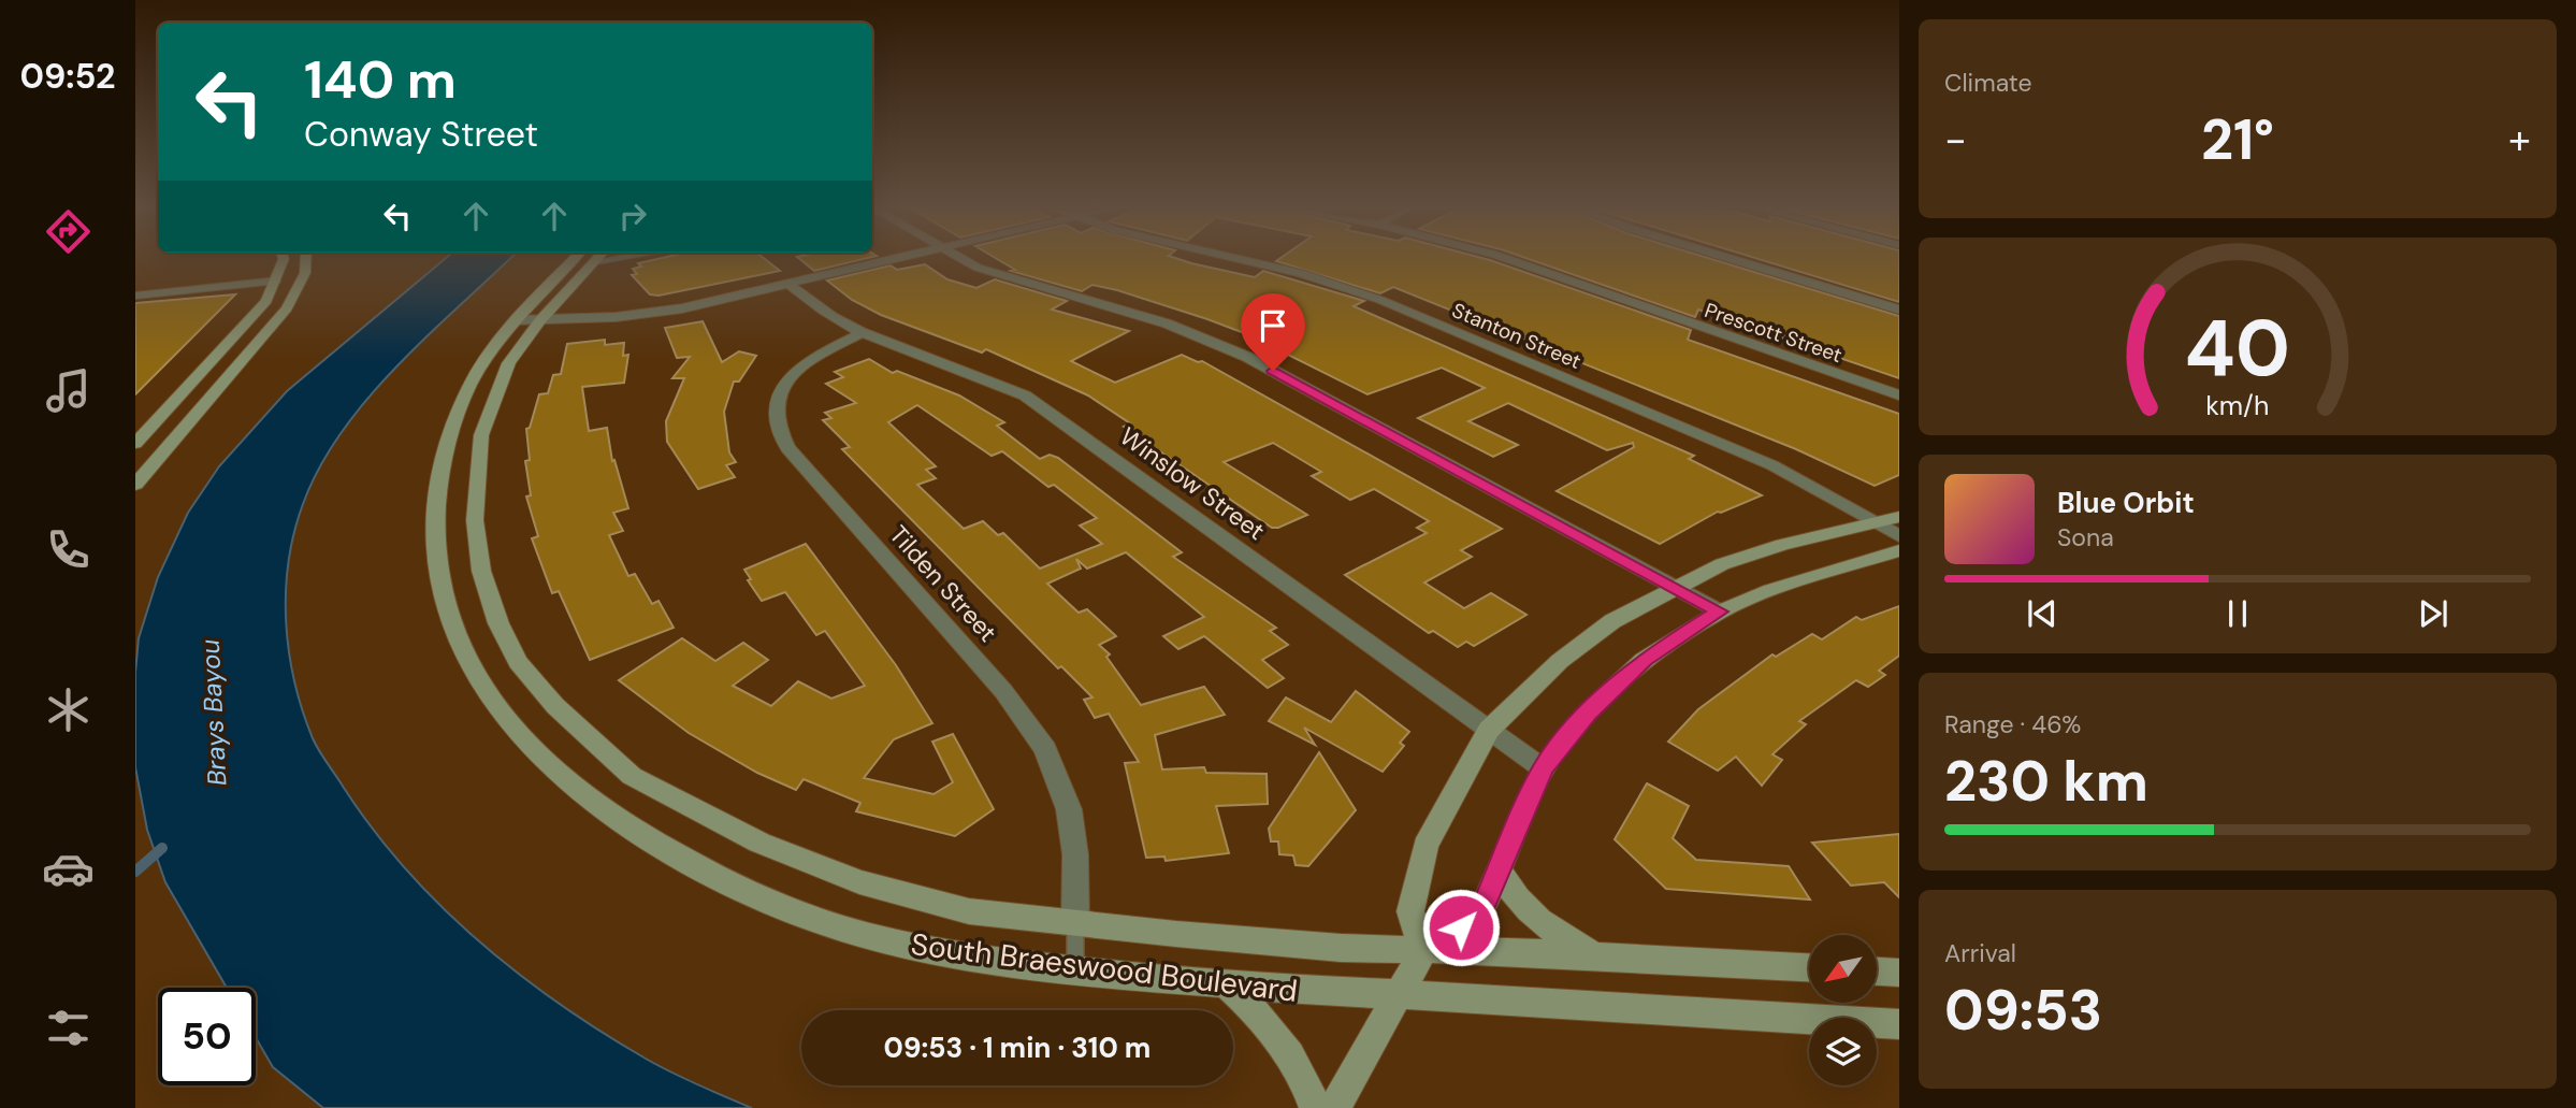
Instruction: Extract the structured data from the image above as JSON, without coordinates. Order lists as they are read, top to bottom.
{
  "streets": {
    "main road": ["South Braeswood Boulevard"],
    "street": [
      "Prescott Street",
      "Stanton Street",
      "Winslow Street",
      "Tilden Street"
    ]
  },
  "crossings": [
    ["Winslow Street", "Tilden Street"],
    ["Tilden Street", "South Braeswood Boulevard"]
  ],
  "water": ["Brays Bayou"],
  "north": "bottom left",
  "page": {
    "tabs": "09:52",
    "tile": [
      "Climate",
      ["Range · 46%", "230 km"],
      ["Arrival", "09:53"]
    ],
    "turn": ["140 m", "Conway Street"],
    "heat": ["−", "21°", "+"],
    "song": ["Blue Orbit", "Sona"],
    "limit": "50",
    "trip": "09:53 · 1 min · 310 m",
    "gauge": ["40", "km/h"]
  }
}
